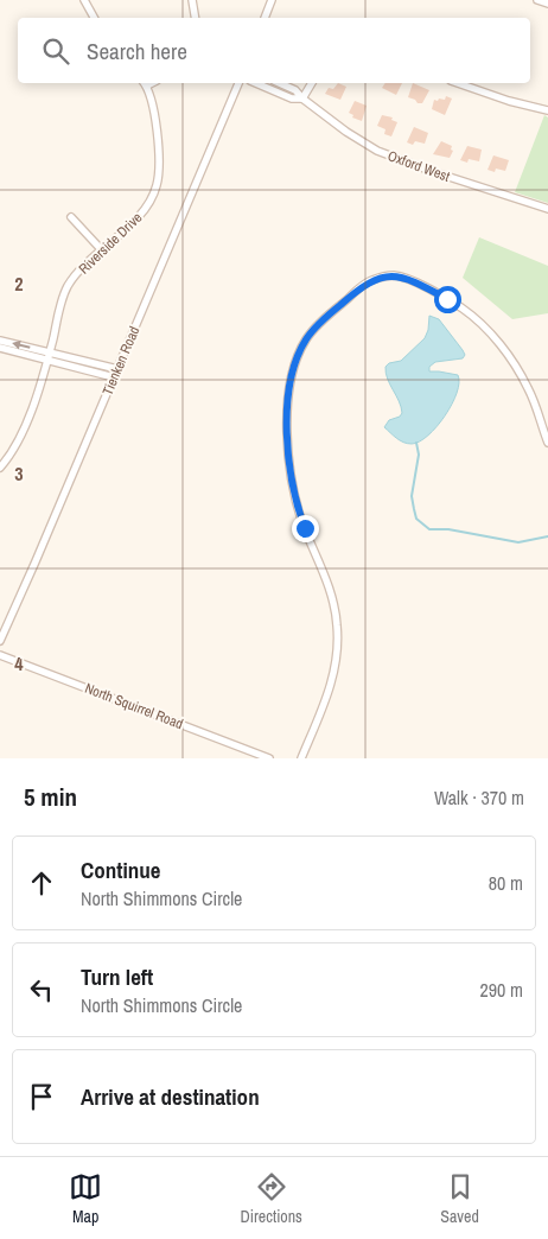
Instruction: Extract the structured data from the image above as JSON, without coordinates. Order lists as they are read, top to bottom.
{
  "streets": {
    "street": [
      "Oxford West",
      "Riverside Drive",
      "Tienken Road",
      "North Squirrel Road"
    ]
  },
  "page": {
    "search": "Search here",
    "heading": ["5 min", "Walk · 370 m"],
    "list": [
      ["Continue", "North Shimmons Circle", "80 m"],
      ["Turn left", "North Shimmons Circle", "290 m"],
      "Arrive at destination"
    ],
    "nav": ["Map", "Directions", "Saved"]
  },
  "grid": {
    "rows": ["2", "3", "4"]
  }
}
